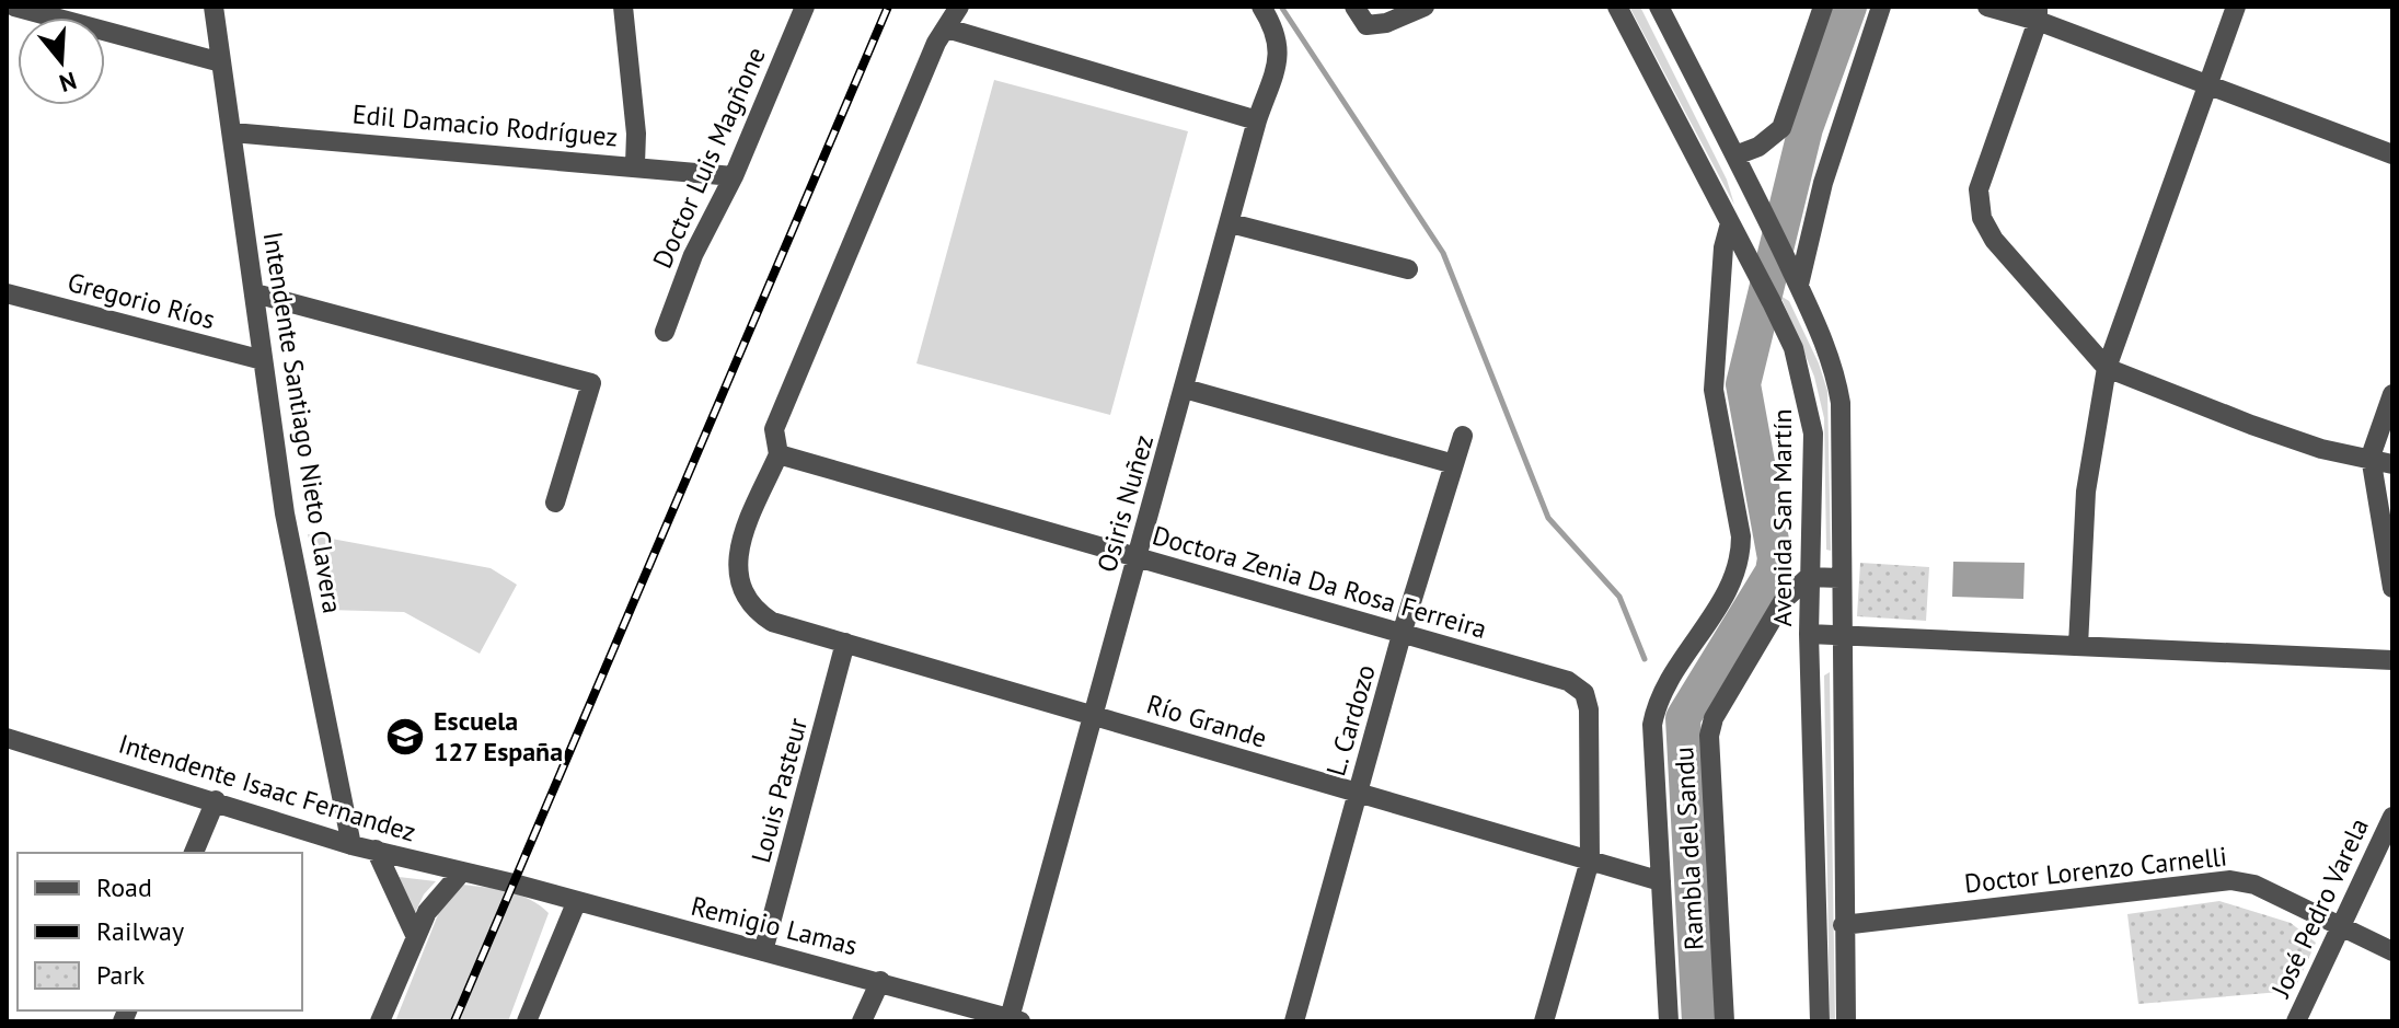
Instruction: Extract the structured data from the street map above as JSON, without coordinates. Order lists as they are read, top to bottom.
{
  "streets": {
    "street": [
      "Edil Damacio Rodríguez",
      "Doctor Luis Magñone",
      "Gregorio Ríos",
      "Intendente Santiago Nieto Clavera",
      "Osiris Nuñez",
      "Avenida San Martín",
      "Doctora Zenia Da Rosa Ferreira",
      "L. Cardozo",
      "Río Grande",
      "Intendente Isaac Fernandez",
      "Louis Pasteur",
      "Rambla del Sandu",
      "Doctor Lorenzo Carnelli",
      "José Pedro Varela",
      "Remigio Lamas"
    ]
  },
  "crossings": [
    ["Edil Damacio Rodríguez", "Doctor Luis Magñone"],
    ["Edil Damacio Rodríguez", "Intendente Santiago Nieto Clavera"],
    ["Gregorio Ríos", "Intendente Santiago Nieto Clavera"],
    ["Intendente Santiago Nieto Clavera", "Intendente Isaac Fernandez"],
    ["Osiris Nuñez", "Doctora Zenia Da Rosa Ferreira"],
    ["Osiris Nuñez", "Río Grande"],
    ["Osiris Nuñez", "Remigio Lamas"],
    ["Avenida San Martín", "Rambla del Sandu"],
    ["Doctora Zenia Da Rosa Ferreira", "L. Cardozo"],
    ["Doctora Zenia Da Rosa Ferreira", "Río Grande"],
    ["L. Cardozo", "Río Grande"],
    ["Río Grande", "Louis Pasteur"],
    ["Intendente Isaac Fernandez", "Remigio Lamas"],
    ["Louis Pasteur", "Remigio Lamas"],
    ["Doctor Lorenzo Carnelli", "José Pedro Varela"]
  ],
  "places": {
    "school or university": ["Escuela 127 España"]
  },
  "legend": ["Road", "Railway", "Park"],
  "north": "bottom"
}
